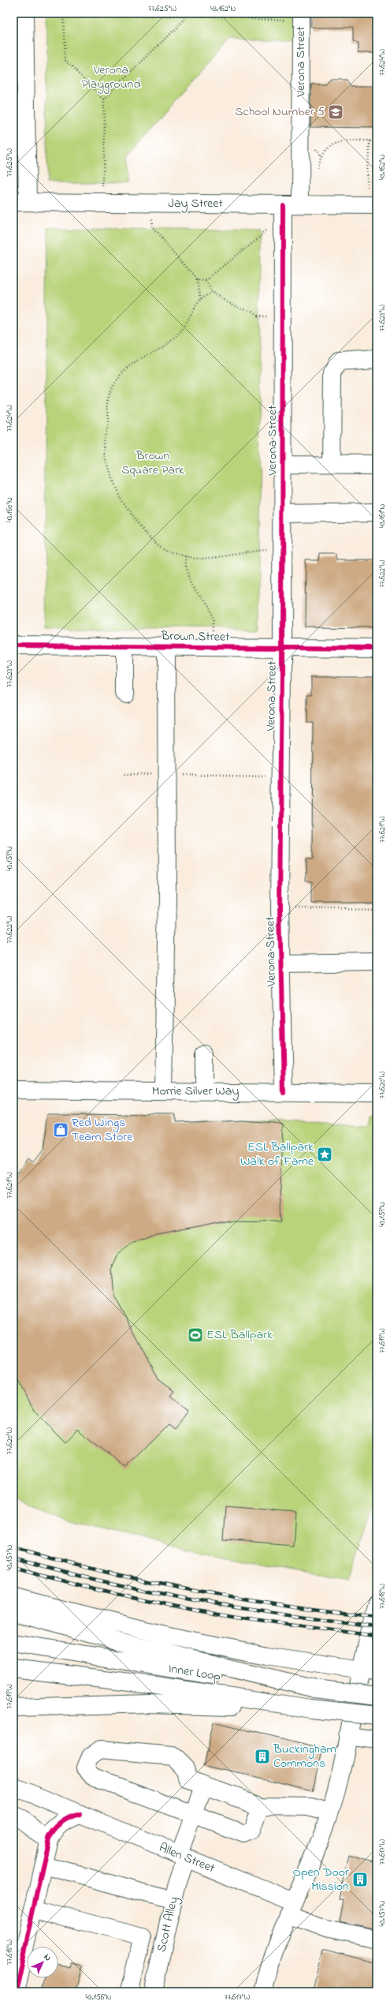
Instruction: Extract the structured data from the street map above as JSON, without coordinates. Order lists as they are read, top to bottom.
{
  "streets": {
    "main road": [
      "Verona Street",
      "Jay Street",
      "Brown Street",
      "Morrie Silver Way",
      "Inner Loop",
      "Allen Street",
      "Scott Alley"
    ]
  },
  "crossings": [
    ["Verona Street", "Jay Street"],
    ["Verona Street", "Brown Street"],
    ["Verona Street", "Morrie Silver Way"],
    ["Allen Street", "Scott Alley"]
  ],
  "parks": ["Verona Playground", "Brown Square Park"],
  "places": {
    "school or university": ["School Number 5"],
    "shop": ["Red Wings Team Store"],
    "place": ["ESL Ballpark Walk of Fame"],
    "sports": ["ESL Ballpark"],
    "building": ["Buckingham Commons", "Open Door Mission"]
  },
  "north": "top right",
  "coordinates": [
    "77.625°W",
    "43.162°N",
    "77.624°W",
    "77.623°W",
    "43.160°N",
    "43.161°N",
    "77.622°W",
    "77.621°W",
    "43.159°N",
    "77.620°W",
    "77.619°W",
    "43.157°N",
    "77.618°W",
    "77.617°W",
    "43.156°N"
  ]
}
